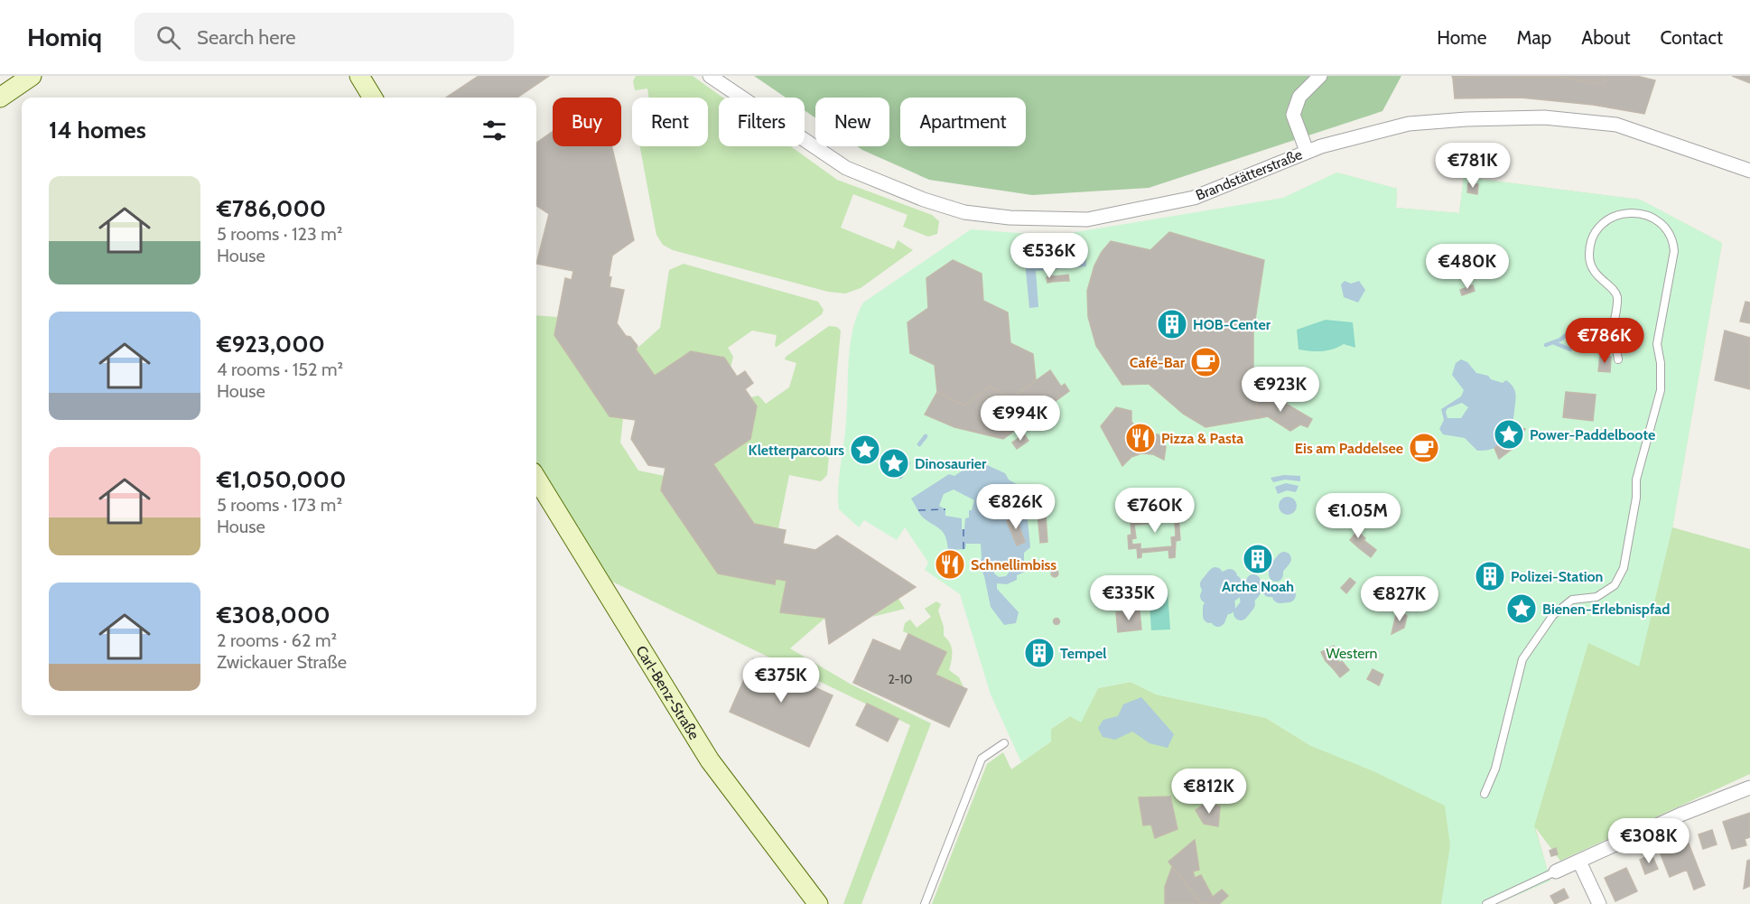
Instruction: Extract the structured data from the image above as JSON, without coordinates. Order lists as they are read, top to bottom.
{
  "streets": {
    "street": ["Brandstätterstraße", "Carl-Benz-Straße"]
  },
  "parks": ["Western"],
  "places": {
    "building": [
      "HOB-Center",
      "Arche Noah",
      "Polizei-Station",
      "Tempel"
    ],
    "cafe": ["Café-Bar", "Eis am Paddelsee"],
    "place": [
      "Power-Paddelboote",
      "Kletterparcours",
      "Dinosaurier",
      "Bienen-Erlebnispfad"
    ],
    "restaurant": ["Pizza & Pasta", "Schnellimbiss"]
  },
  "house_numbers": ["2-10"],
  "page": {
    "header": "Homiq",
    "search": "Search here",
    "nav": [
      "Home",
      "Map",
      "About",
      "Contact"
    ],
    "chip": [
      "Buy",
      "Rent",
      "Filters",
      "New",
      "Apartment"
    ],
    "heading": "14 homes",
    "price": [
      "€781K",
      "€536K",
      "€480K",
      "€786K",
      "€923K",
      "€994K",
      "€826K",
      "€760K",
      "€1.05M",
      "€335K",
      "€827K",
      "€375K",
      "€812K",
      "€308K"
    ],
    "list": [
      {
        "name": "€786,000",
        "note": "5 rooms · 123 m² · House"
      },
      {
        "name": "€923,000",
        "note": "4 rooms · 152 m² · House"
      },
      {
        "name": "€1,050,000",
        "note": "5 rooms · 173 m² · House"
      },
      {
        "name": "€308,000",
        "note": "2 rooms · 62 m² · Zwickauer Straße"
      }
    ]
  }
}
